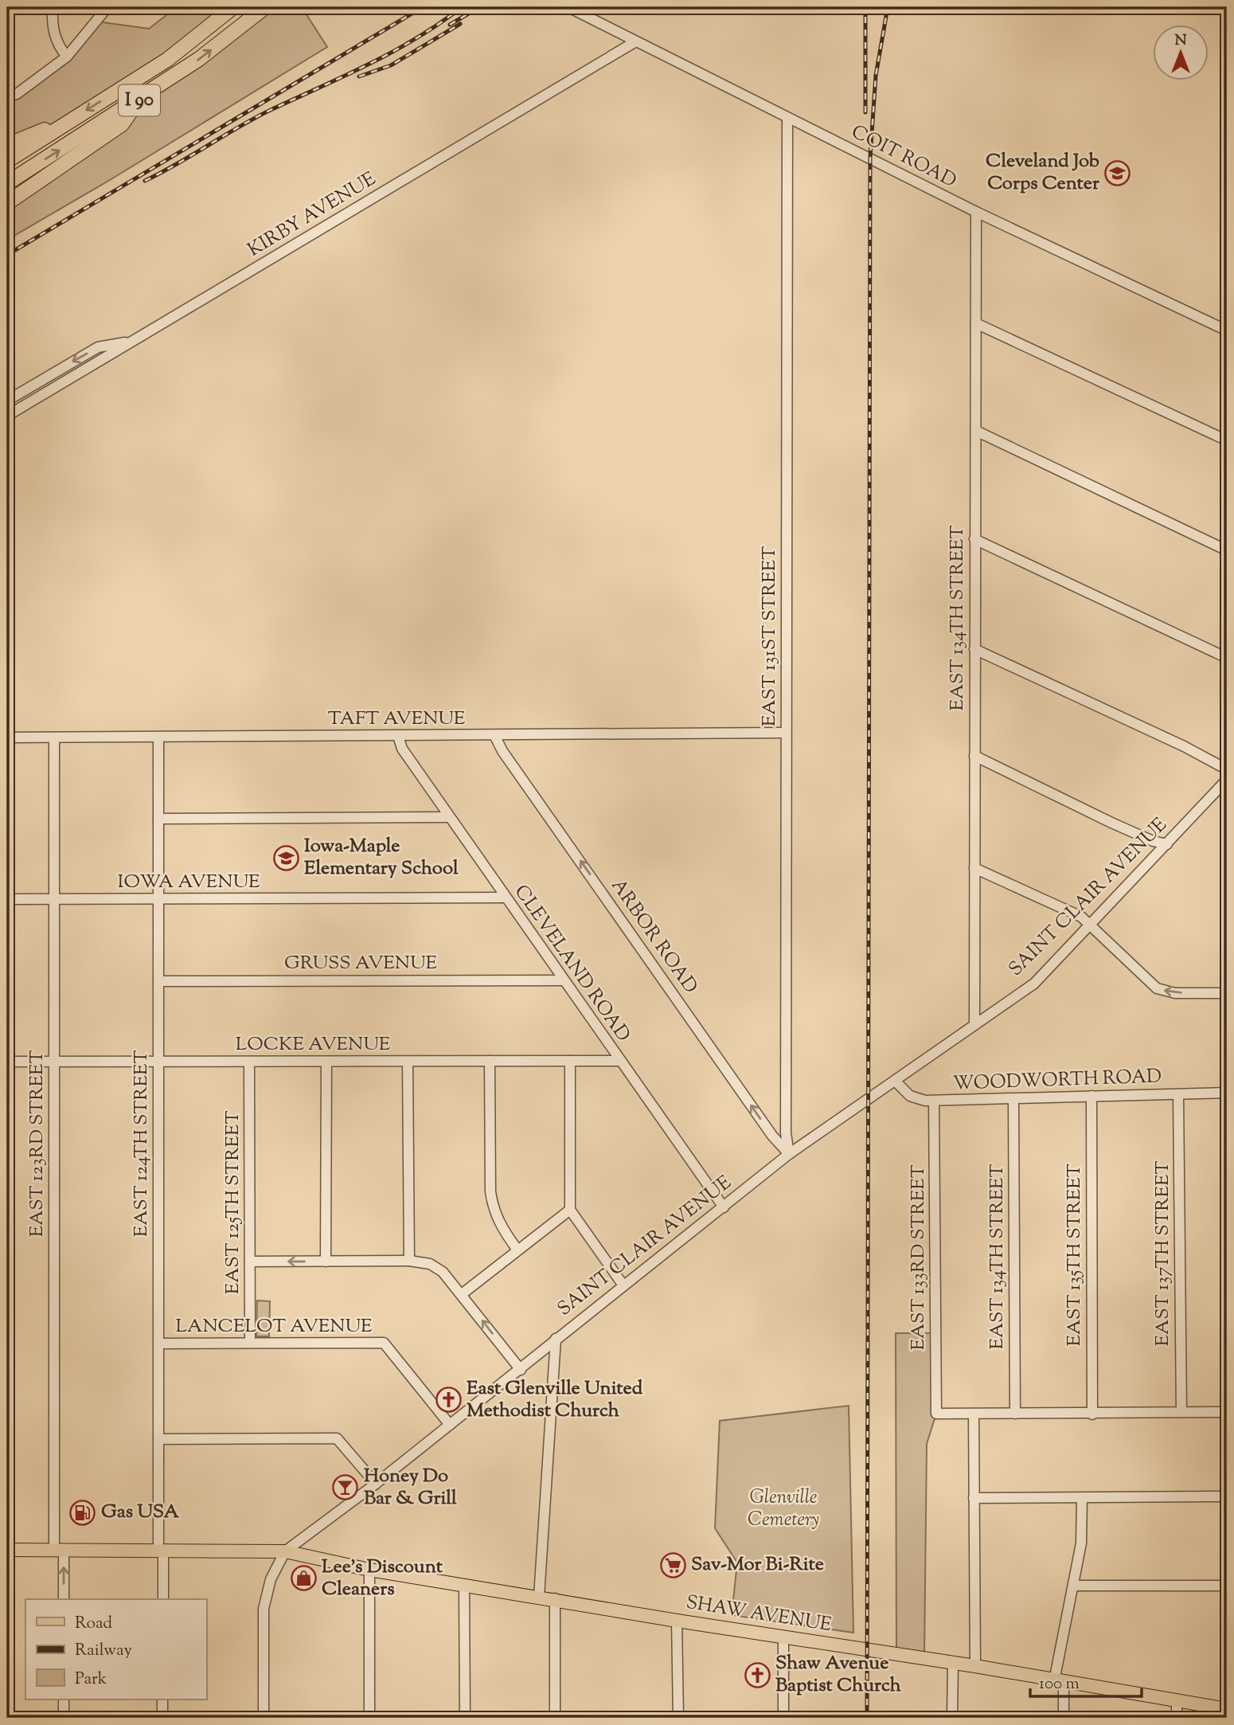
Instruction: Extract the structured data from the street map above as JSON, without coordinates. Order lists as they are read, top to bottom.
{
  "streets": {
    "highway": ["I 90"],
    "main road": ["SHAW AVENUE"],
    "street": [
      "COIT ROAD",
      "KIRBY AVENUE",
      "EAST 134TH STREET",
      "EAST 131ST STREET",
      "TAFT AVENUE",
      "IOWA AVENUE",
      "SAINT CLAIR AVENUE",
      "ARBOR ROAD",
      "GRUSS AVENUE",
      "CLEVELAND ROAD",
      "LOCKE AVENUE",
      "WOODWORTH ROAD",
      "EAST 123RD STREET",
      "EAST 124TH STREET",
      "EAST 125TH STREET",
      "EAST 137TH STREET",
      "EAST 135TH STREET",
      "EAST 133RD STREET",
      "LANCELOT AVENUE"
    ]
  },
  "crossings": [
    ["COIT ROAD", "KIRBY AVENUE"],
    ["COIT ROAD", "EAST 134TH STREET"],
    ["COIT ROAD", "EAST 131ST STREET"],
    ["EAST 134TH STREET", "SAINT CLAIR AVENUE"],
    ["EAST 134TH STREET", "WOODWORTH ROAD"],
    ["EAST 131ST STREET", "TAFT AVENUE"],
    ["EAST 131ST STREET", "SAINT CLAIR AVENUE"],
    ["EAST 131ST STREET", "ARBOR ROAD"],
    ["TAFT AVENUE", "ARBOR ROAD"],
    ["TAFT AVENUE", "CLEVELAND ROAD"],
    ["TAFT AVENUE", "EAST 123RD STREET"],
    ["TAFT AVENUE", "EAST 124TH STREET"],
    ["IOWA AVENUE", "CLEVELAND ROAD"],
    ["IOWA AVENUE", "EAST 123RD STREET"],
    ["IOWA AVENUE", "EAST 124TH STREET"],
    ["SAINT CLAIR AVENUE", "ARBOR ROAD"],
    ["SAINT CLAIR AVENUE", "CLEVELAND ROAD"],
    ["SAINT CLAIR AVENUE", "WOODWORTH ROAD"],
    ["SAINT CLAIR AVENUE", "LANCELOT AVENUE"],
    ["SAINT CLAIR AVENUE", "SHAW AVENUE"],
    ["GRUSS AVENUE", "CLEVELAND ROAD"],
    ["GRUSS AVENUE", "EAST 124TH STREET"],
    ["CLEVELAND ROAD", "LOCKE AVENUE"],
    ["LOCKE AVENUE", "EAST 123RD STREET"],
    ["LOCKE AVENUE", "EAST 124TH STREET"],
    ["LOCKE AVENUE", "EAST 125TH STREET"],
    ["WOODWORTH ROAD", "EAST 137TH STREET"],
    ["WOODWORTH ROAD", "EAST 135TH STREET"],
    ["WOODWORTH ROAD", "EAST 133RD STREET"],
    ["EAST 124TH STREET", "LANCELOT AVENUE"],
    ["EAST 125TH STREET", "LANCELOT AVENUE"]
  ],
  "one_way": ["ARBOR ROAD"],
  "parks": ["Glenville Cemetery"],
  "places": {
    "school or university": ["Cleveland Job Corps Center", "Iowa-Maple Elementary School"],
    "church": ["East Glenville United Methodist Church", "Shaw Avenue Baptist Church"],
    "bar": ["Honey Do Bar & Grill"],
    "fuel station": ["Gas USA"],
    "supermarket": ["Sav-Mor Bi-Rite"],
    "shop": ["Lee's Discount Cleaners"]
  },
  "legend": ["Road", "Railway", "Park"],
  "scale_bar": "100 m",
  "north": "top"
}
